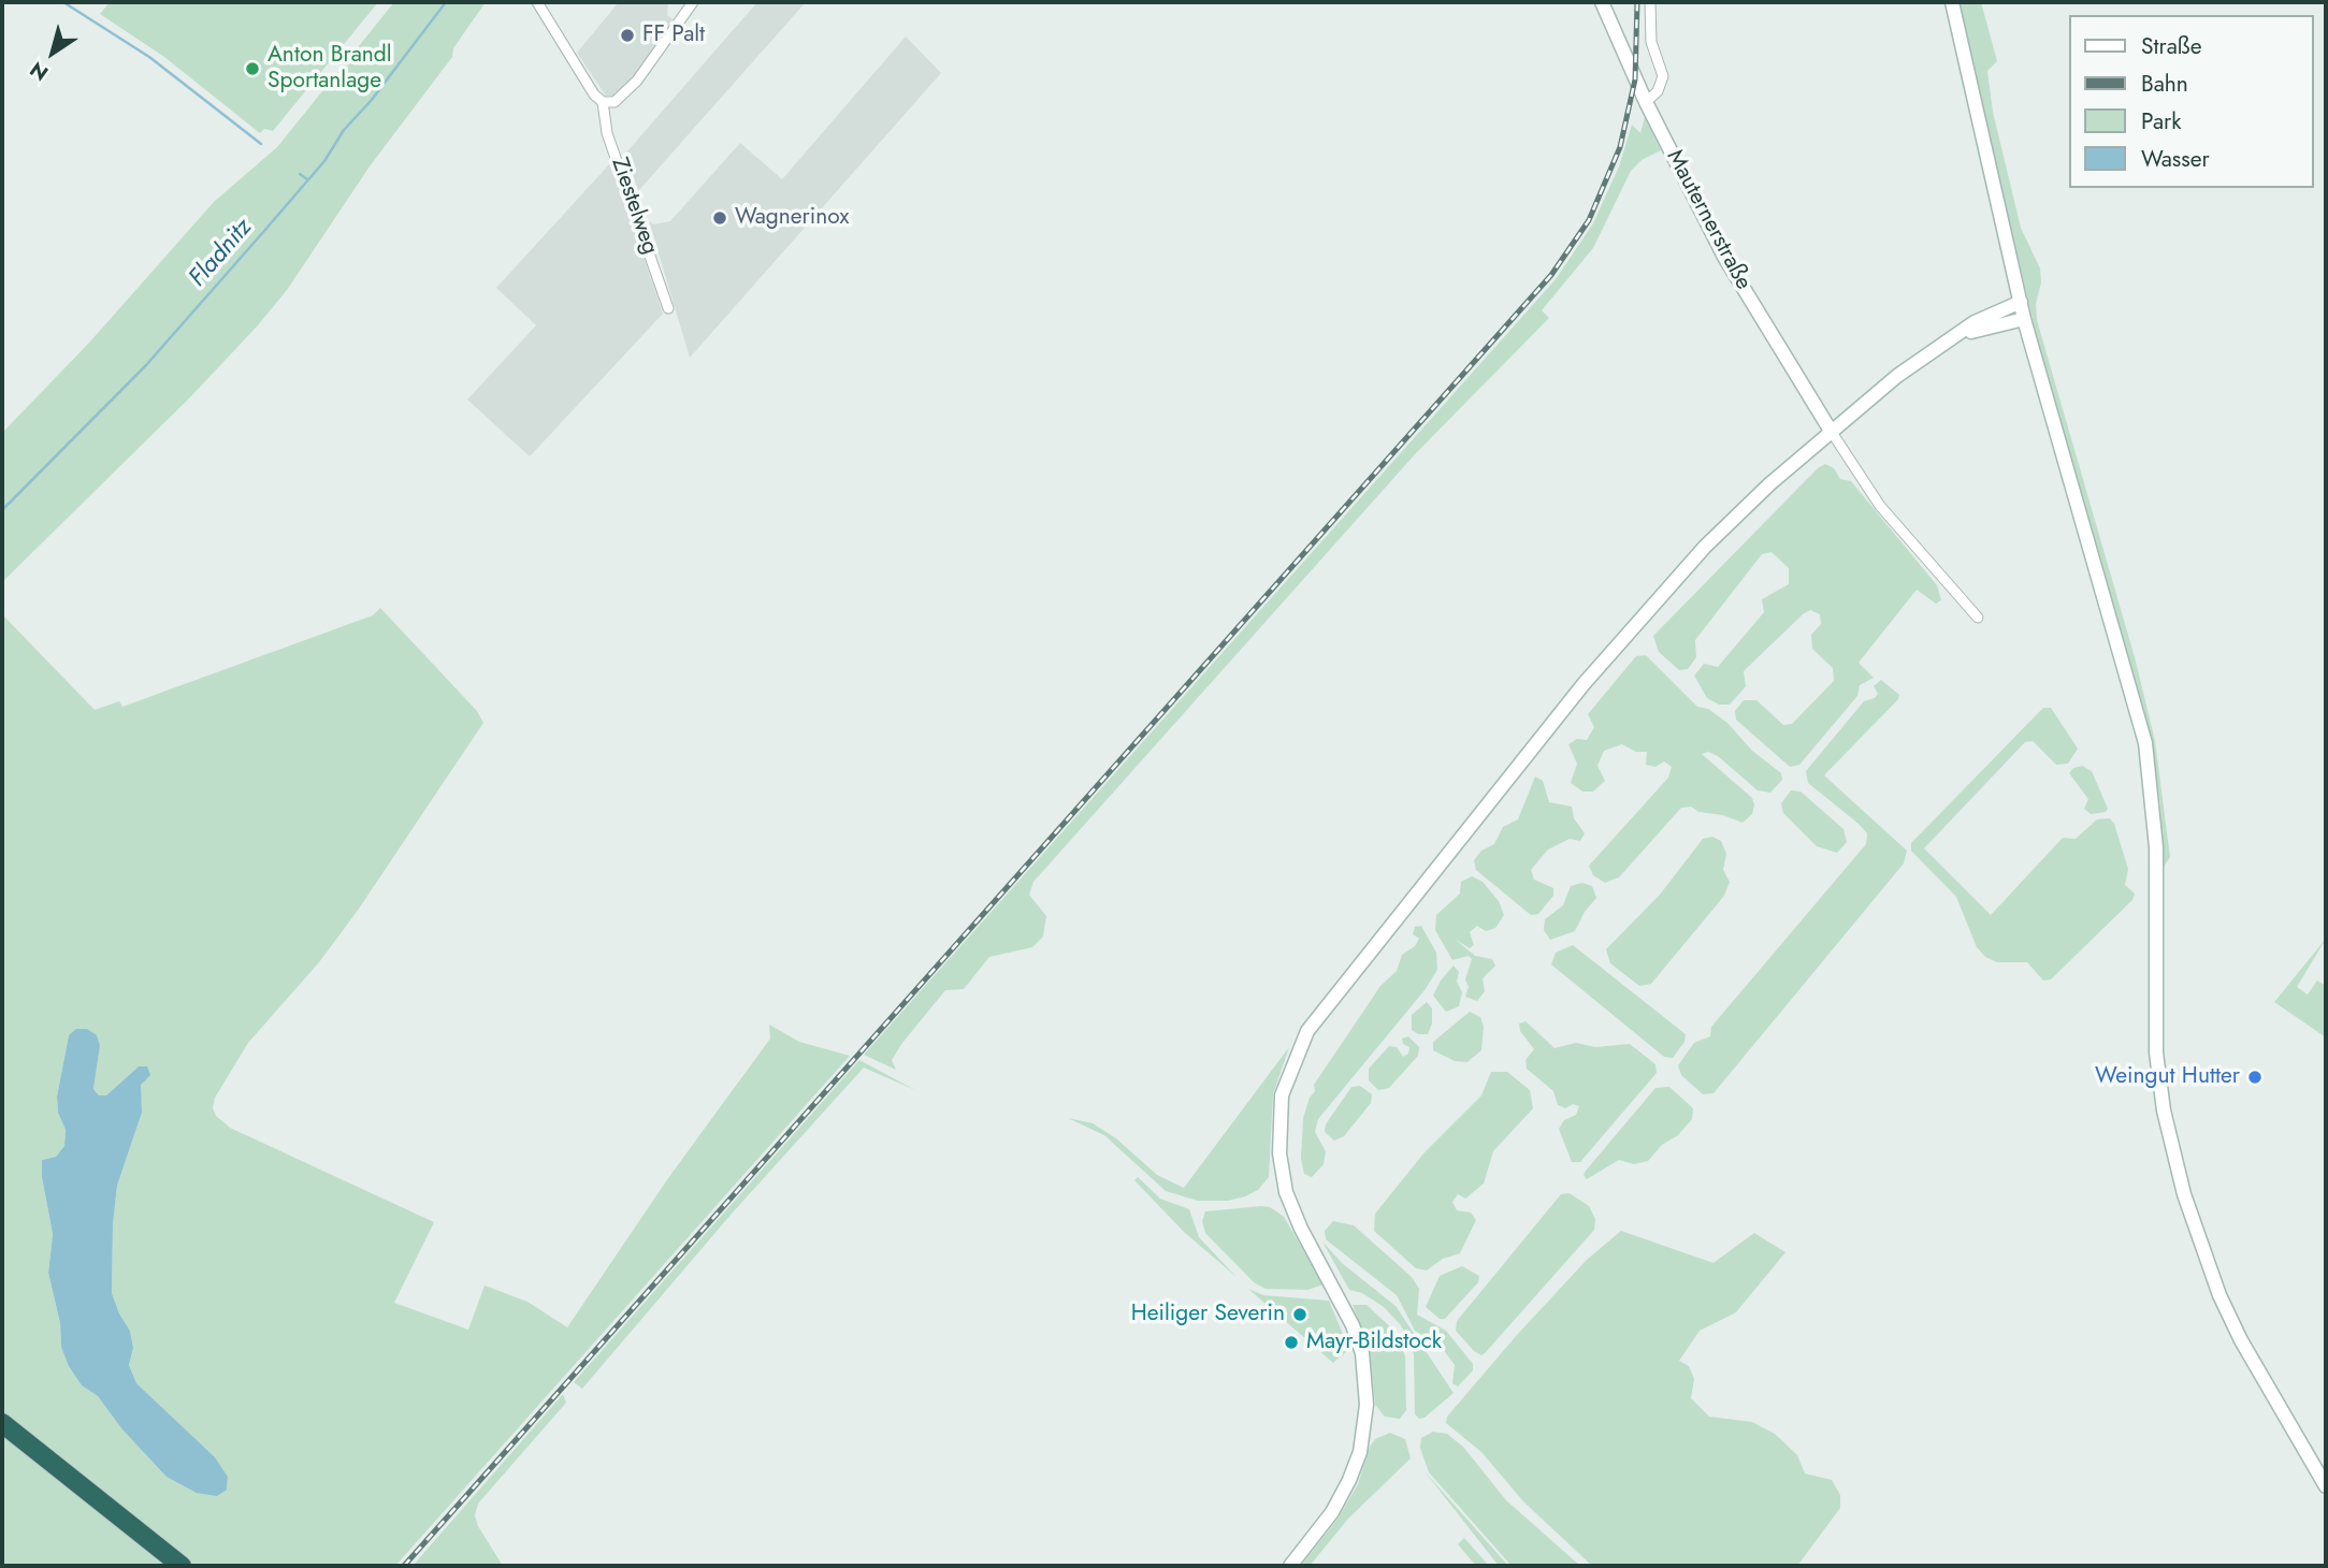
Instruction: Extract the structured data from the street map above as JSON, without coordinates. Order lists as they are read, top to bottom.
{
  "streets": {
    "main road": ["Mauternerstraße"],
    "street": ["Ziestelweg"]
  },
  "water": ["Fladnitz"],
  "places": [
    "FF Palt",
    "Anton Brandl Sportanlage",
    "Wagnerinox",
    "Weingut Hutter",
    "Heiliger Severin",
    "Mayr-Bildstock"
  ],
  "legend": [
    "Straße",
    "Bahn",
    "Park",
    "Wasser"
  ],
  "north": "bottom left"
}
